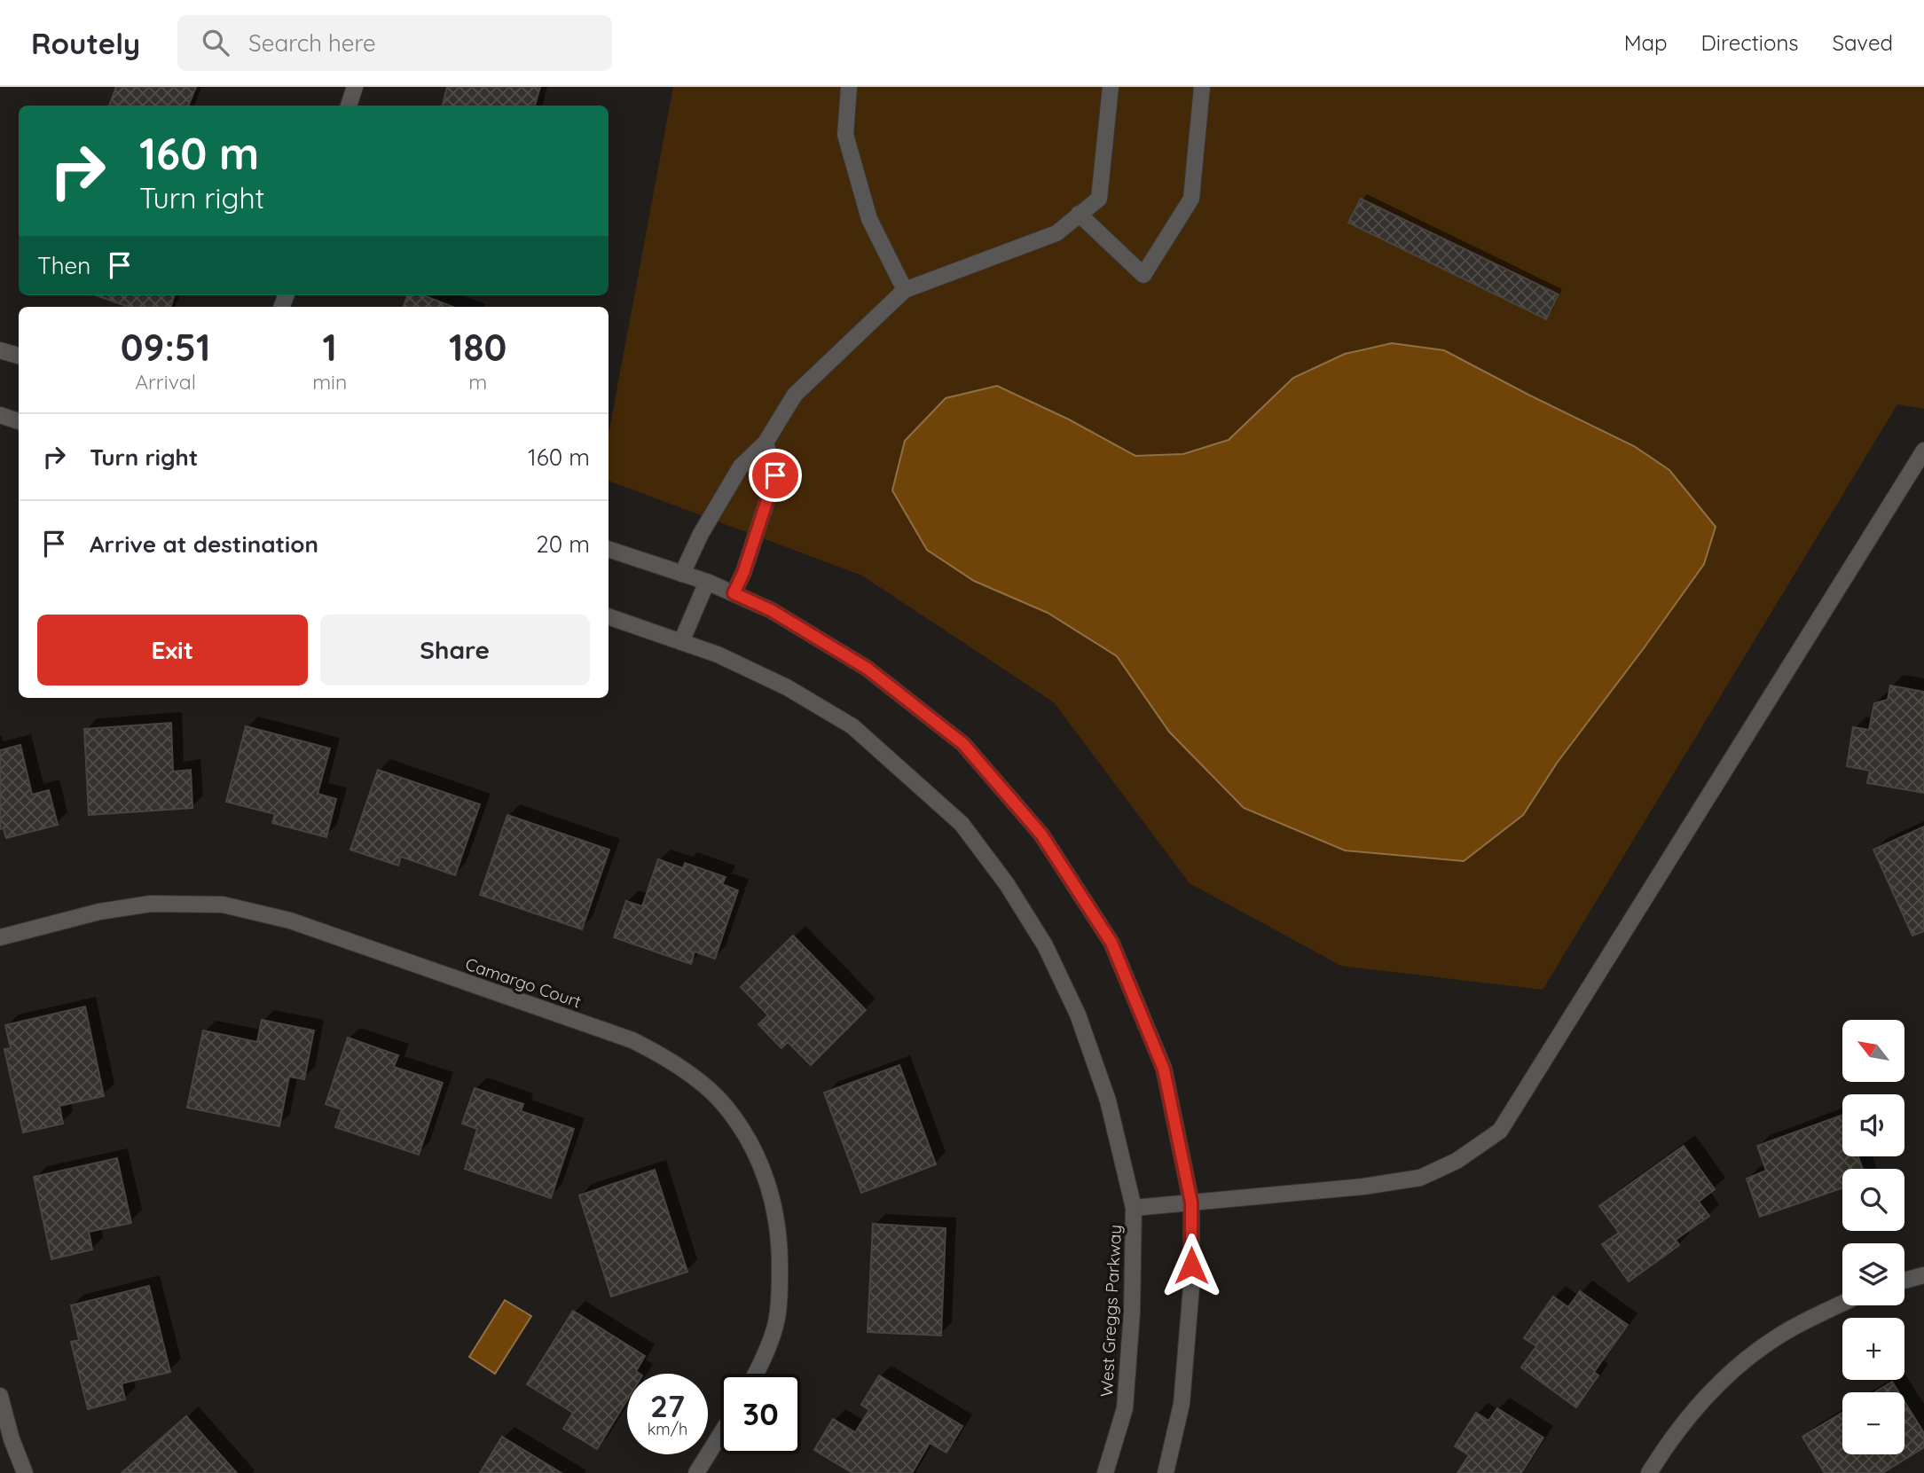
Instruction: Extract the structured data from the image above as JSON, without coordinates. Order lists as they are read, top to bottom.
{
  "streets": {
    "street": ["Camargo Court", "West Greggs Parkway"]
  },
  "north": "top left",
  "page": {
    "header": "Routely",
    "search": "Search here",
    "nav": ["Map", "Directions", "Saved"],
    "turn": ["160 m", "Turn right"],
    "then": "Then",
    "eta": [
      "09:51",
      "Arrival",
      "1",
      "min",
      "180",
      "m"
    ],
    "list": [
      {
        "name": "Turn right",
        "value": "160 m"
      },
      {
        "name": "Arrive at destination",
        "value": "20 m"
      }
    ],
    "buttons": ["Exit", "Share"],
    "map_buttons": ["+", "−"],
    "speed": "27 km/h",
    "limit": "30"
  }
}
